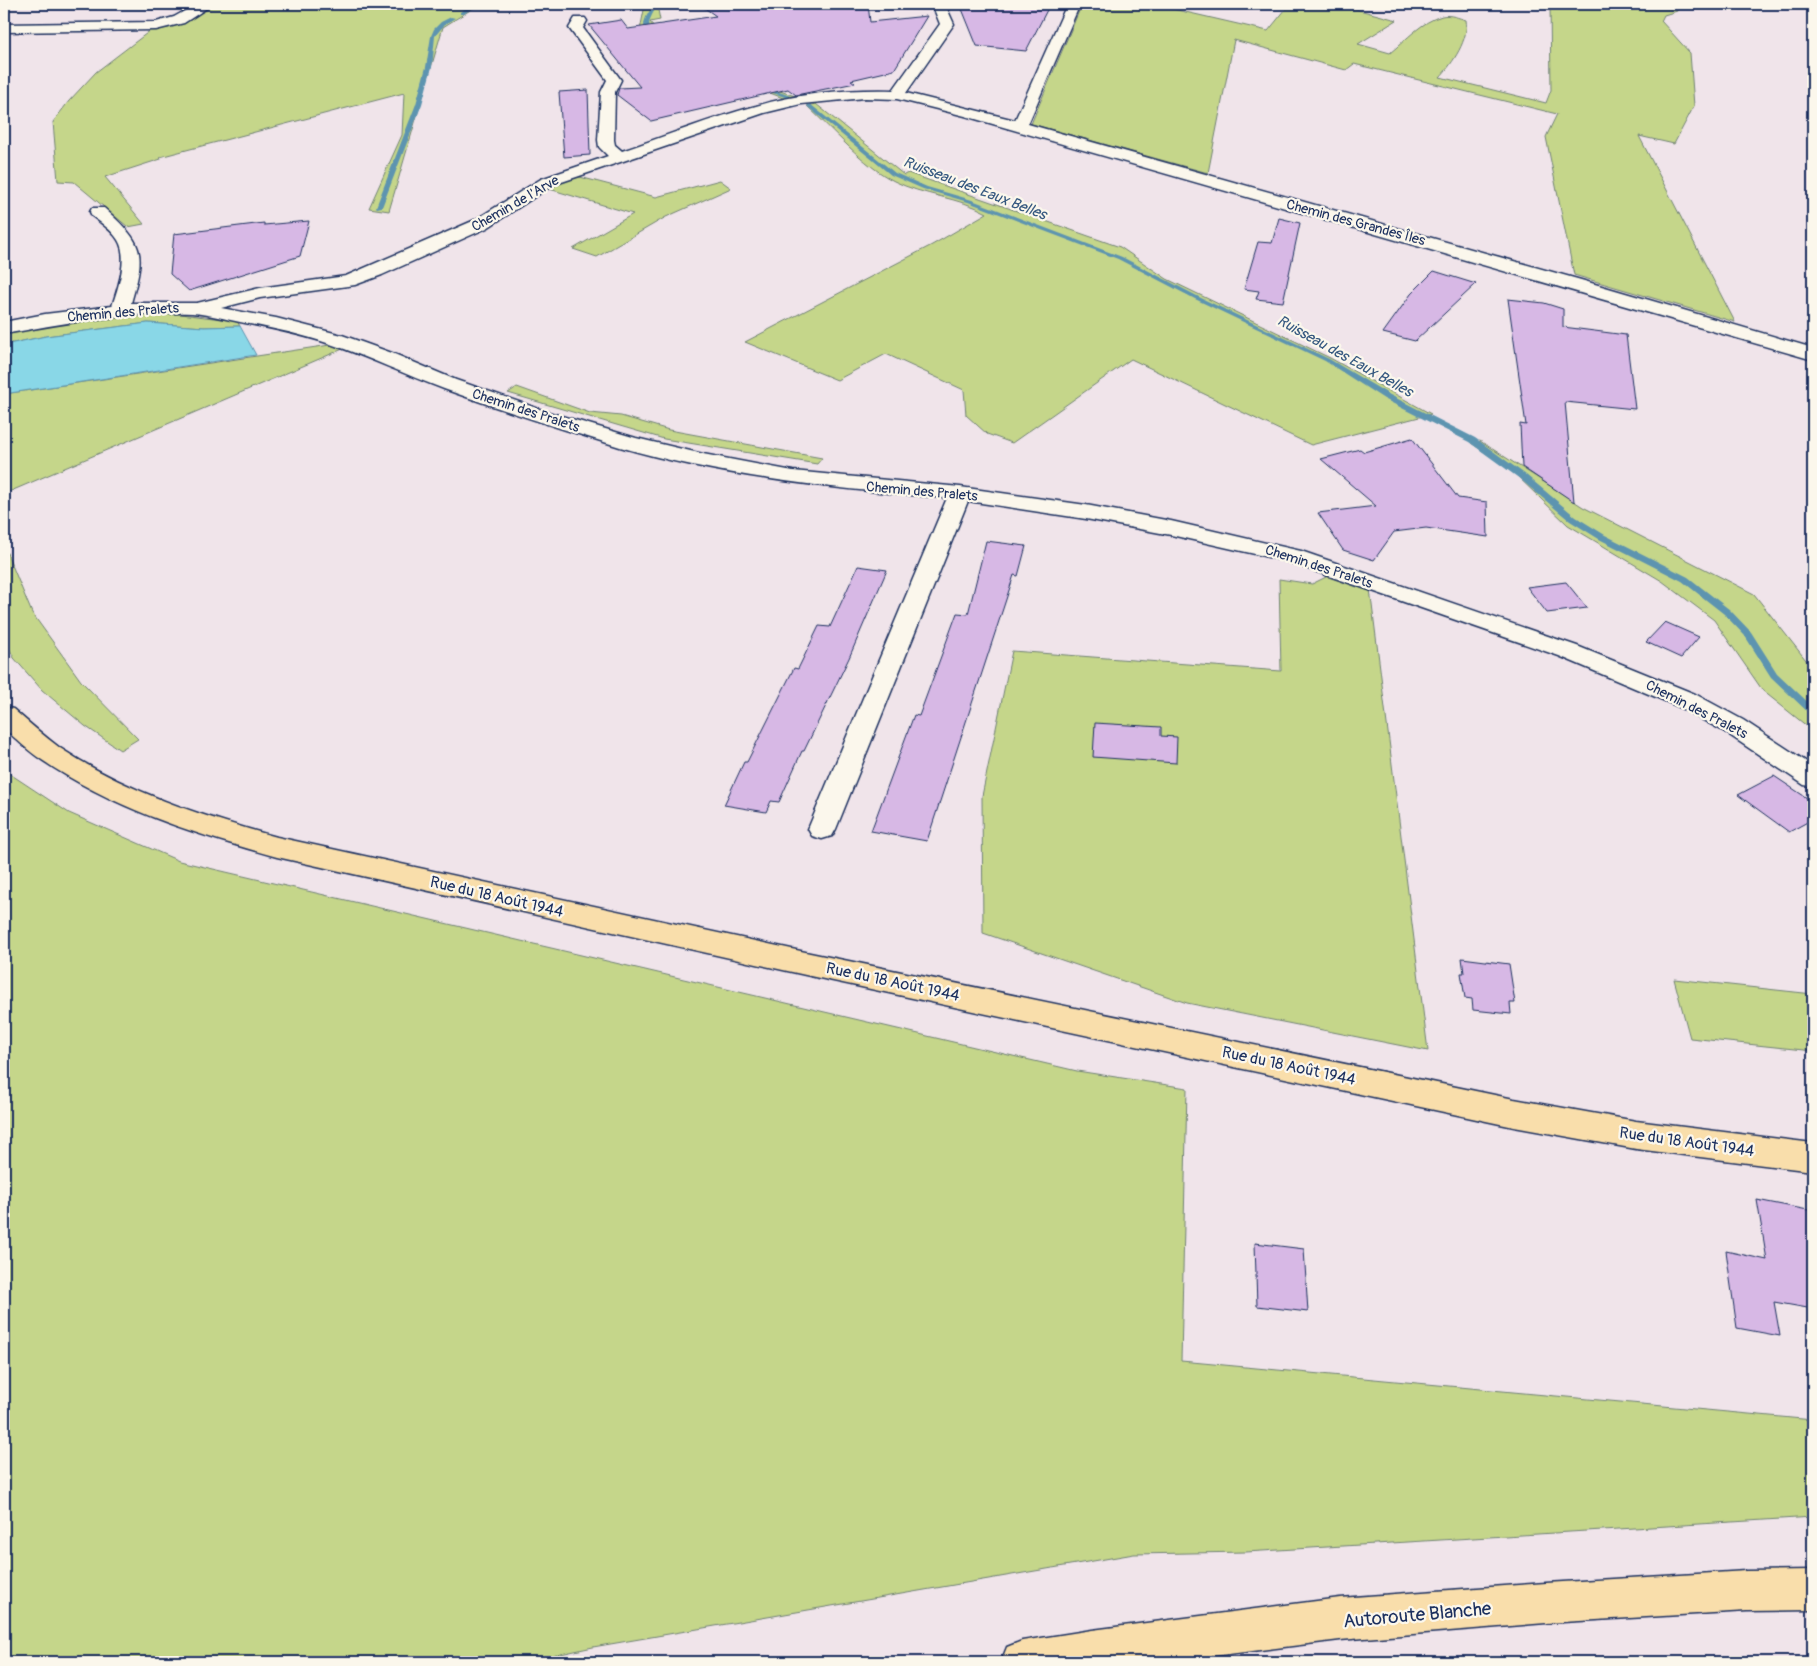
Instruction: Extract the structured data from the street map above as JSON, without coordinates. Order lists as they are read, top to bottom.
{
  "streets": {
    "main road": ["Rue du 18 Août 1944", "Autoroute Blanche"],
    "street": ["Chemin de l'Arve", "Chemin des Grandes Îles", "Chemin des Pralets"]
  },
  "crossings": [
    ["Chemin de l'Arve", "Chemin des Grandes Îles"],
    ["Chemin de l'Arve", "Chemin des Pralets"]
  ],
  "water": ["Ruisseau des Eaux Belles"]
}
